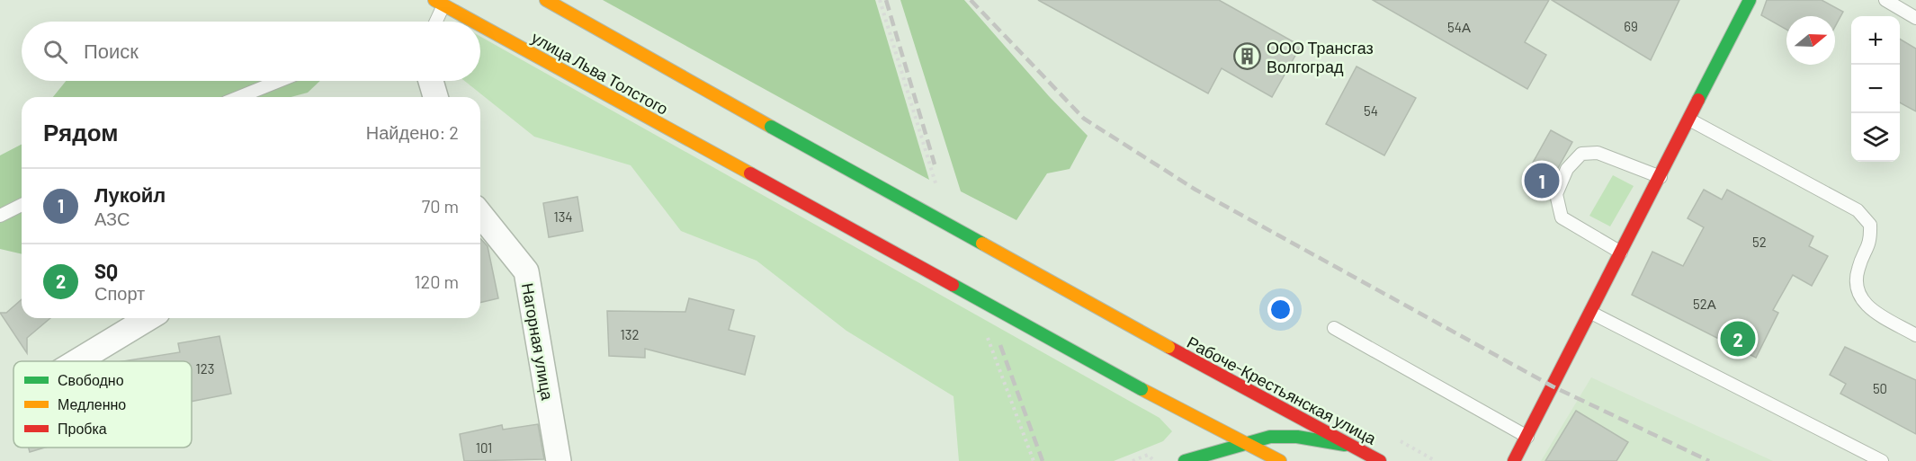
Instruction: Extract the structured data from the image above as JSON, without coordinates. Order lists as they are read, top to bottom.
{
  "streets": {
    "main road": ["улица Льва Толстого", "Рабоче-Крестьянская улица"],
    "street": ["Нагорная улица"]
  },
  "places": {
    "building": ["ООО Трансгаз Волгоград"]
  },
  "house_numbers": [
    "69",
    "54А",
    "54",
    "134",
    "52",
    "52А",
    "132",
    "123",
    "50",
    "101"
  ],
  "legend": ["Свободно", "Медленно", "Пробка"],
  "north": "right",
  "page": {
    "map_buttons": ["+", "−"],
    "search": "Поиск",
    "heading": ["Рядом", "Найдено: 2"],
    "pins": ["1", "2"],
    "list": [
      {
        "mark": "1",
        "name": "Лукойл",
        "note": "АЗС",
        "value": "70 m"
      },
      {
        "mark": "2",
        "name": "SQ",
        "note": "Спорт",
        "value": "120 m"
      }
    ]
  }
}
